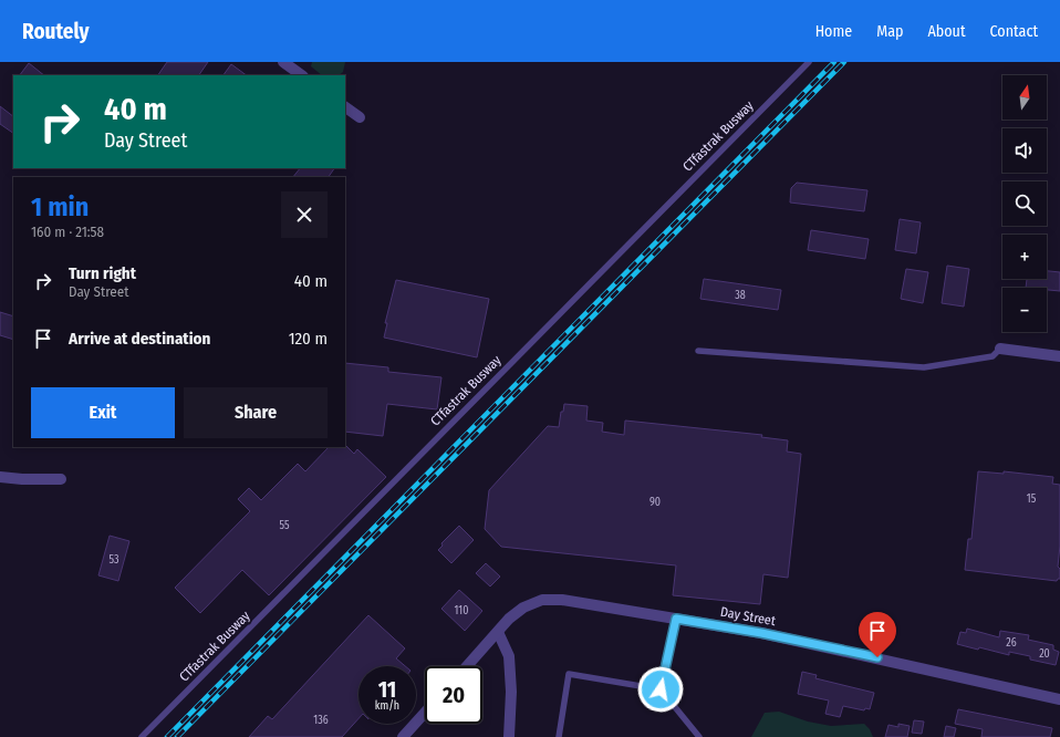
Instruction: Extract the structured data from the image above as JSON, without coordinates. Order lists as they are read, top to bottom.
{
  "streets": {
    "street": ["Day Street"],
    "lane": ["CTfastrak Busway"]
  },
  "house_numbers": [
    "38",
    "15",
    "90",
    "55",
    "53",
    "110",
    "26",
    "20",
    "136"
  ],
  "north": "top",
  "page": {
    "header": "Routely",
    "nav": [
      "Home",
      "Map",
      "About",
      "Contact"
    ],
    "map_buttons": ["+", "−"],
    "turn": ["40 m", "Day Street"],
    "heading": ["1 min", "160 m · 21:58"],
    "list": [
      {
        "name": "Turn right",
        "note": "Day Street",
        "value": "40 m"
      },
      {
        "name": "Arrive at destination",
        "value": "120 m"
      }
    ],
    "buttons": ["Exit", "Share"],
    "speed": "11 km/h",
    "limit": "20"
  }
}
